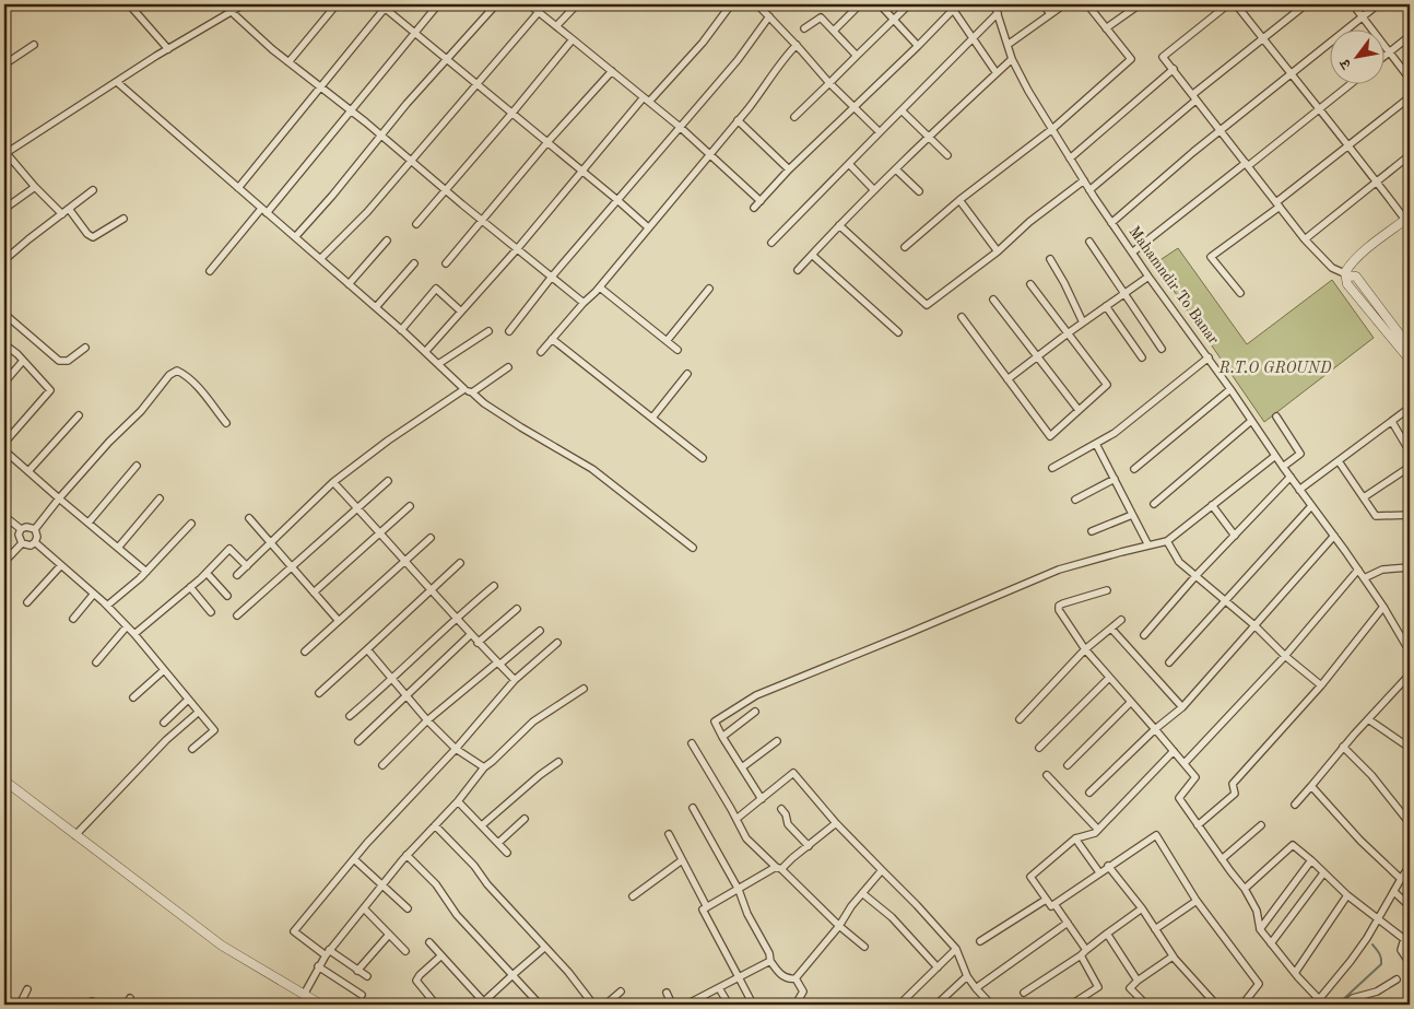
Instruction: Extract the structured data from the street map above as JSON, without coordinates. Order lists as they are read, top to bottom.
{
  "streets": {
    "street": ["Mahamndir To Banar"]
  },
  "parks": ["R.T.O GROUND"],
  "north": "bottom left"
}
